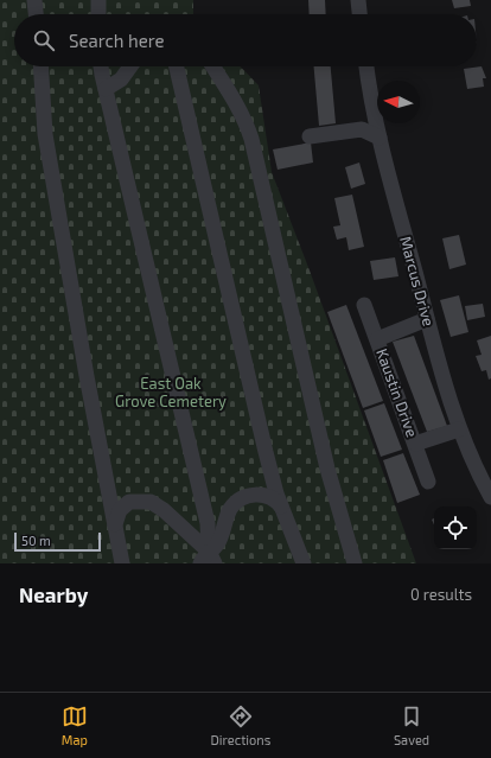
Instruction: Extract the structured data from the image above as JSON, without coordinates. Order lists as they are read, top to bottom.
{
  "streets": {
    "street": ["Marcus Drive", "Kaustin Drive"]
  },
  "parks": ["East Oak Grove Cemetery"],
  "scale_bar": "50 m",
  "north": "left",
  "page": {
    "search": "Search here",
    "scale": "50 m",
    "heading": ["Nearby", "0 results"],
    "nav": ["Map", "Directions", "Saved"]
  }
}
